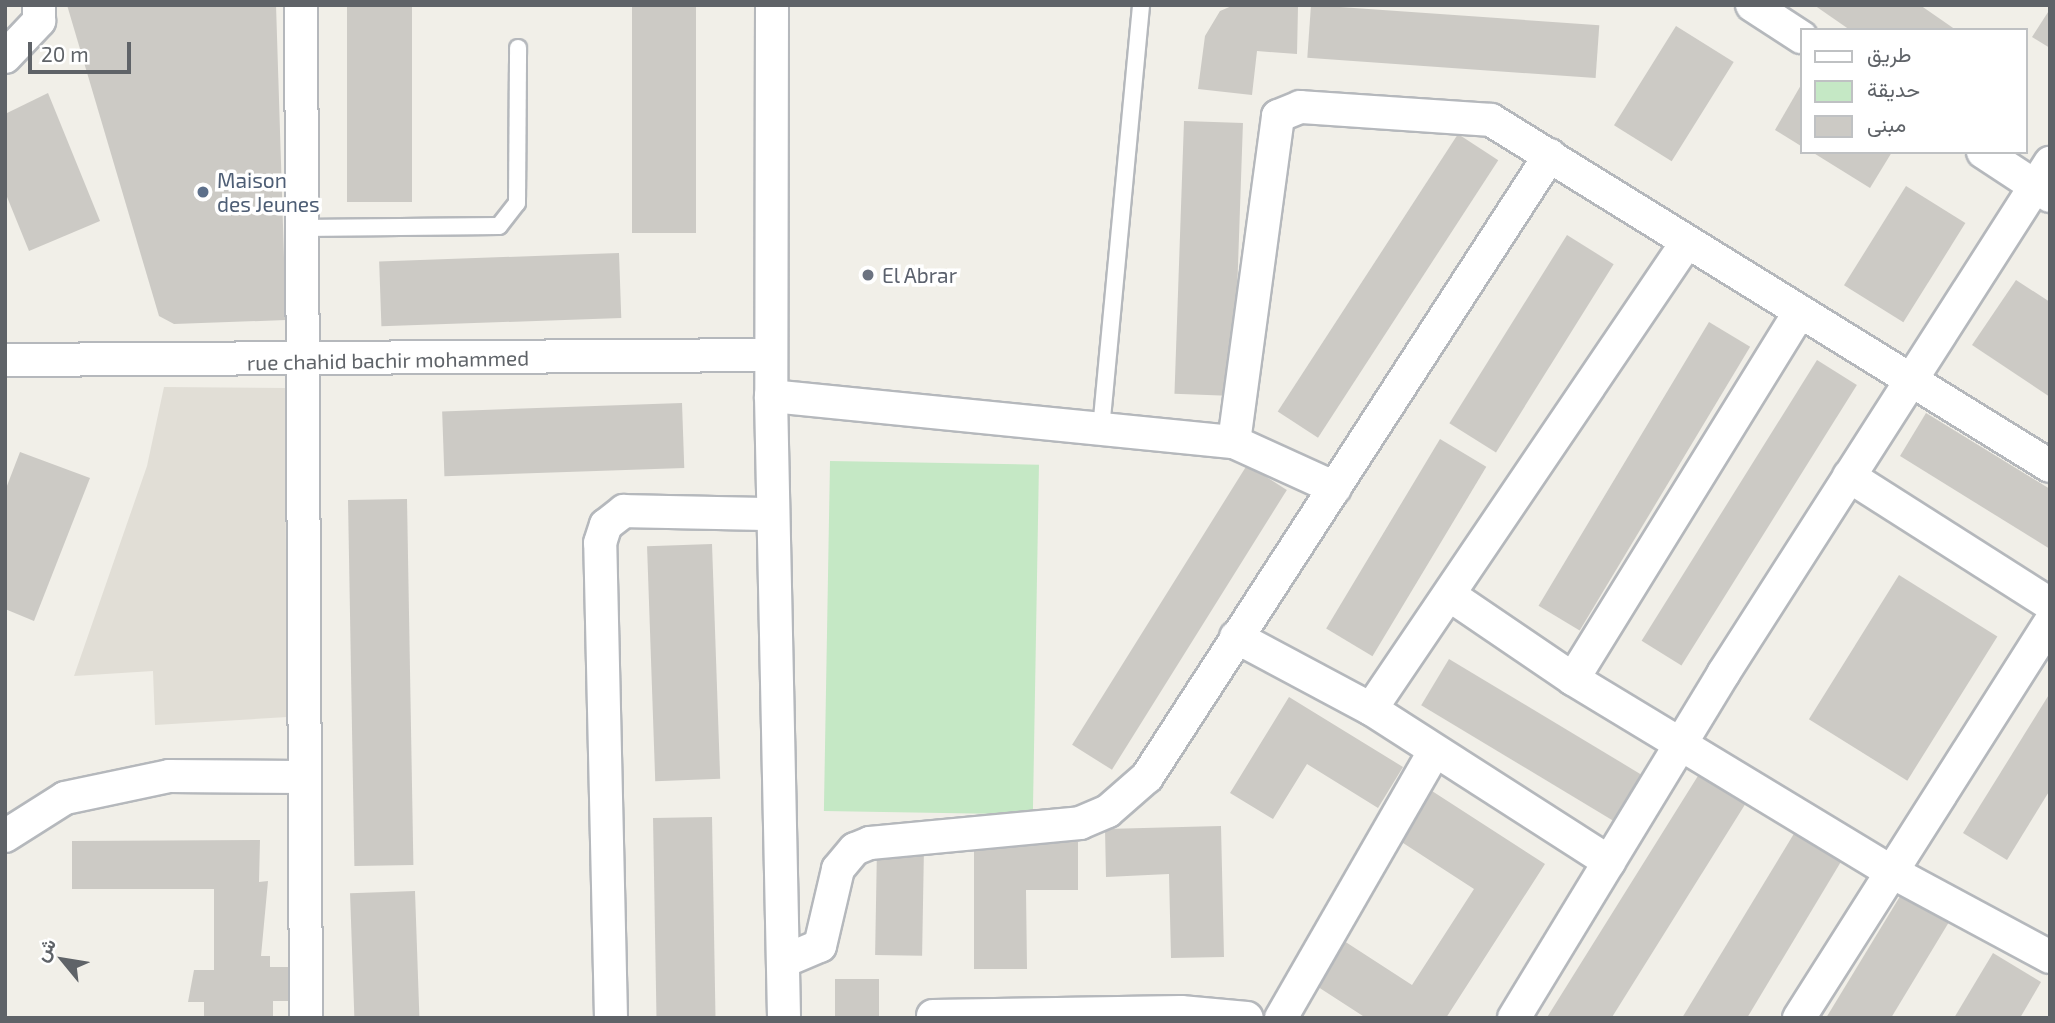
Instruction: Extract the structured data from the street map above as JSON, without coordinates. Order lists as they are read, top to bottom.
{
  "streets": {
    "street": ["rue chahid bachir mohammed"]
  },
  "places": ["Maison des Jeunes", "El Abrar"],
  "legend": ["طريق", "حديقة", "مبنى"],
  "scale_bar": "20 m",
  "north": "top left"
}
